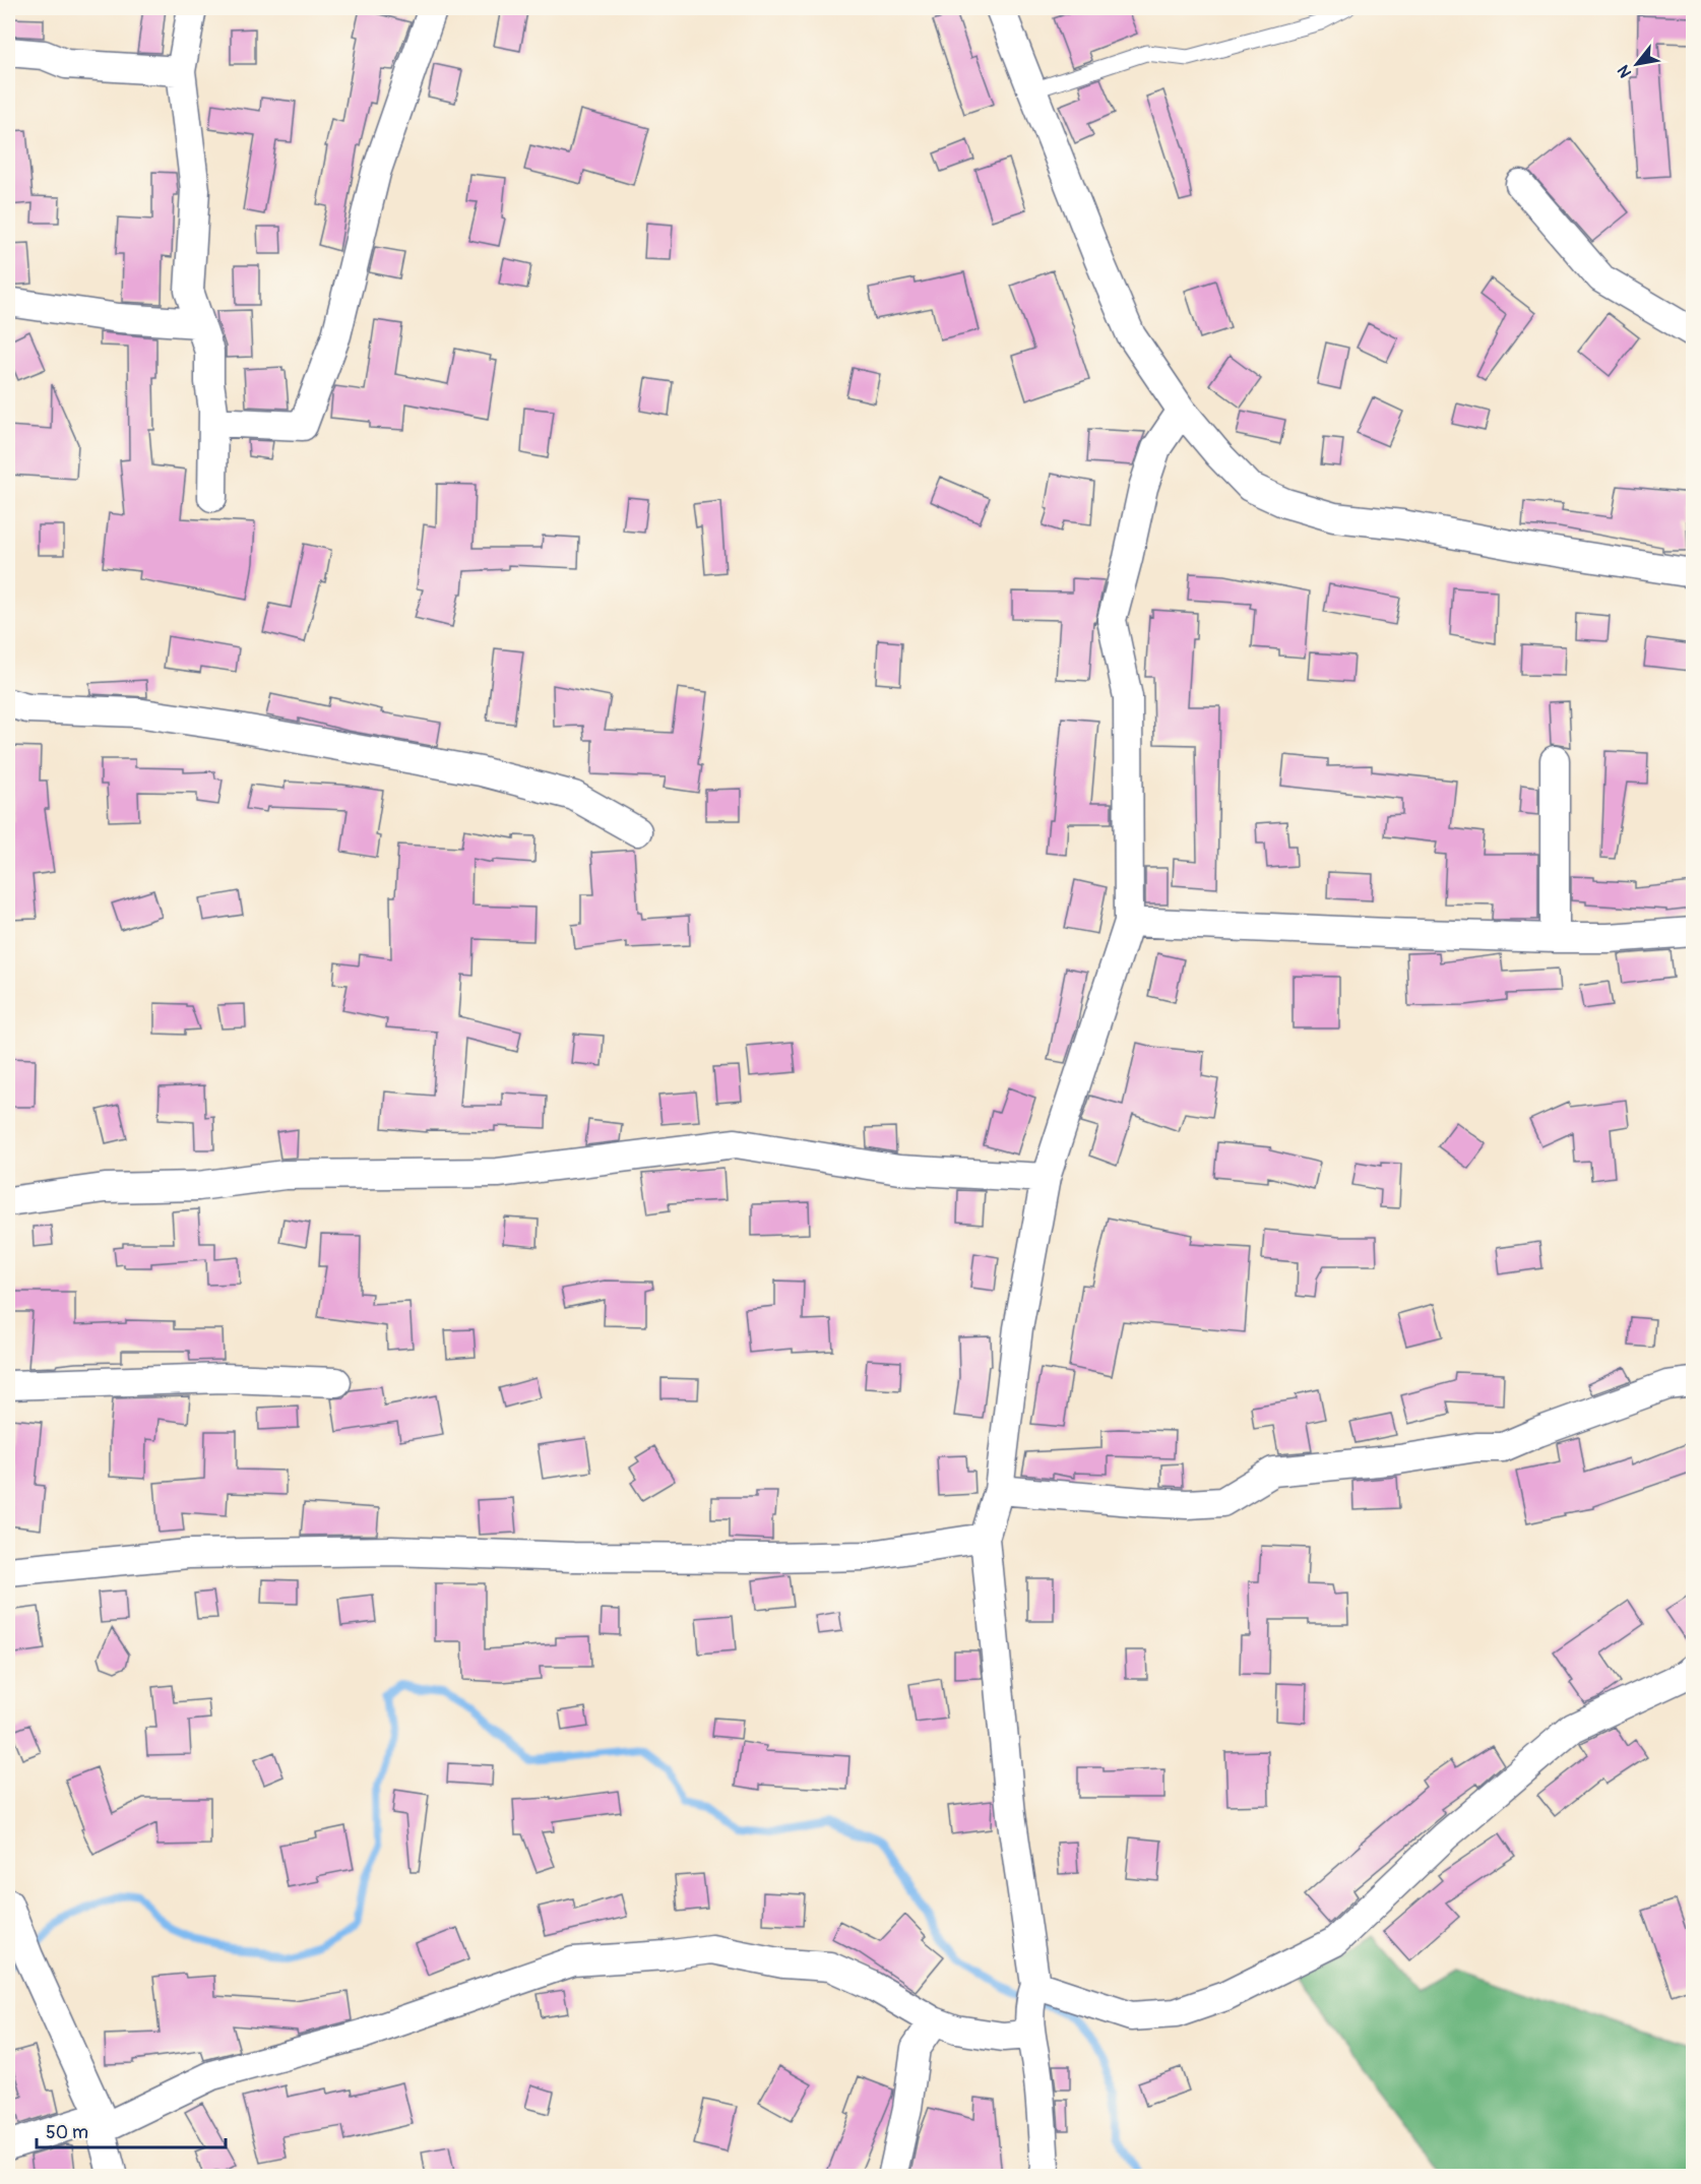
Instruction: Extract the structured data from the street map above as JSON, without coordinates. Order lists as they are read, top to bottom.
{
  "scale_bar": "50 m",
  "north": "bottom left"
}
